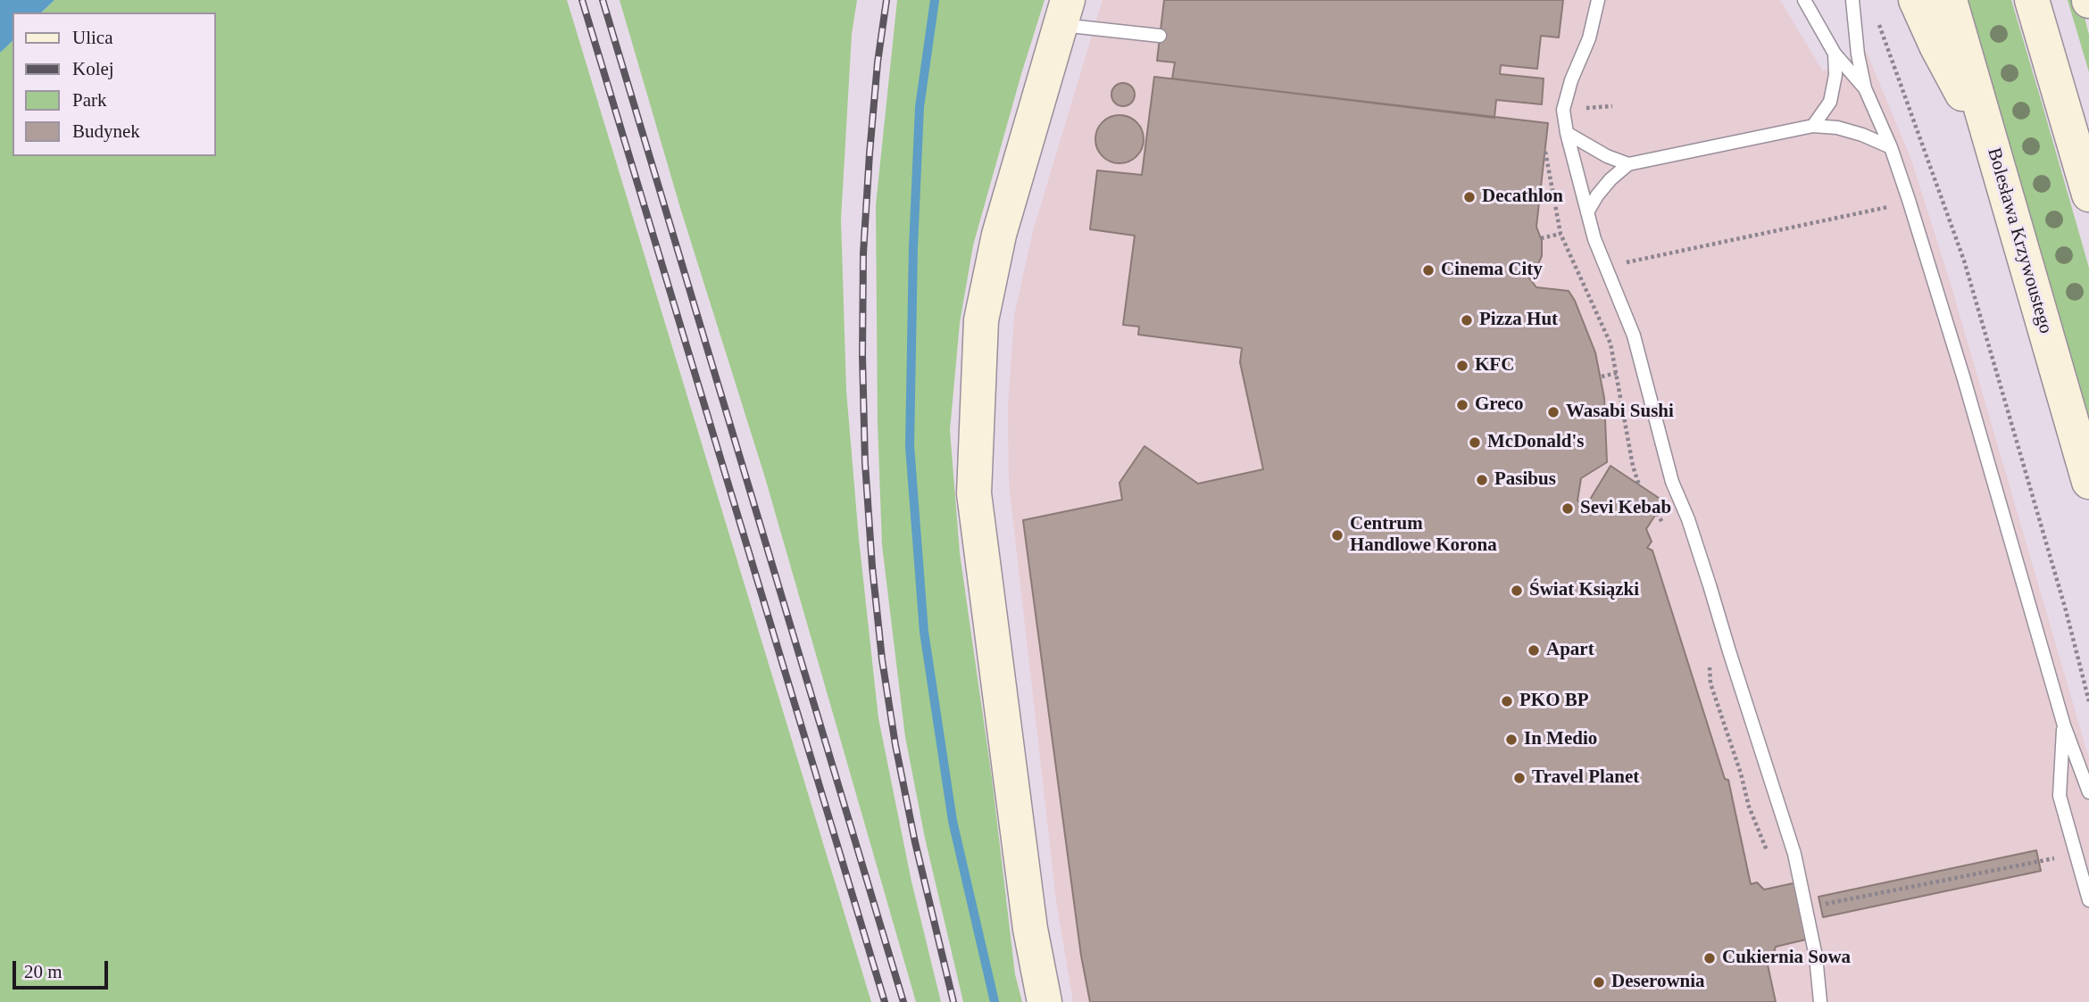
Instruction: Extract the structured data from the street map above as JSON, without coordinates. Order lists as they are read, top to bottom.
{
  "streets": {
    "street": ["Bolesława Krzywoustego"]
  },
  "places": [
    "Decathlon",
    "Cinema City",
    "Pizza Hut",
    "KFC",
    "Greco",
    "Wasabi Sushi",
    "McDonald's",
    "Pasibus",
    "Sevi Kebab",
    "Centrum Handlowe Korona",
    "Świat Ksiązki",
    "Apart",
    "PKO BP",
    "In Medio",
    "Travel Planet",
    "Cukiernia Sowa",
    "Deserownia"
  ],
  "legend": [
    "Ulica",
    "Kolej",
    "Park",
    "Budynek"
  ],
  "scale_bar": "20 m"
}
